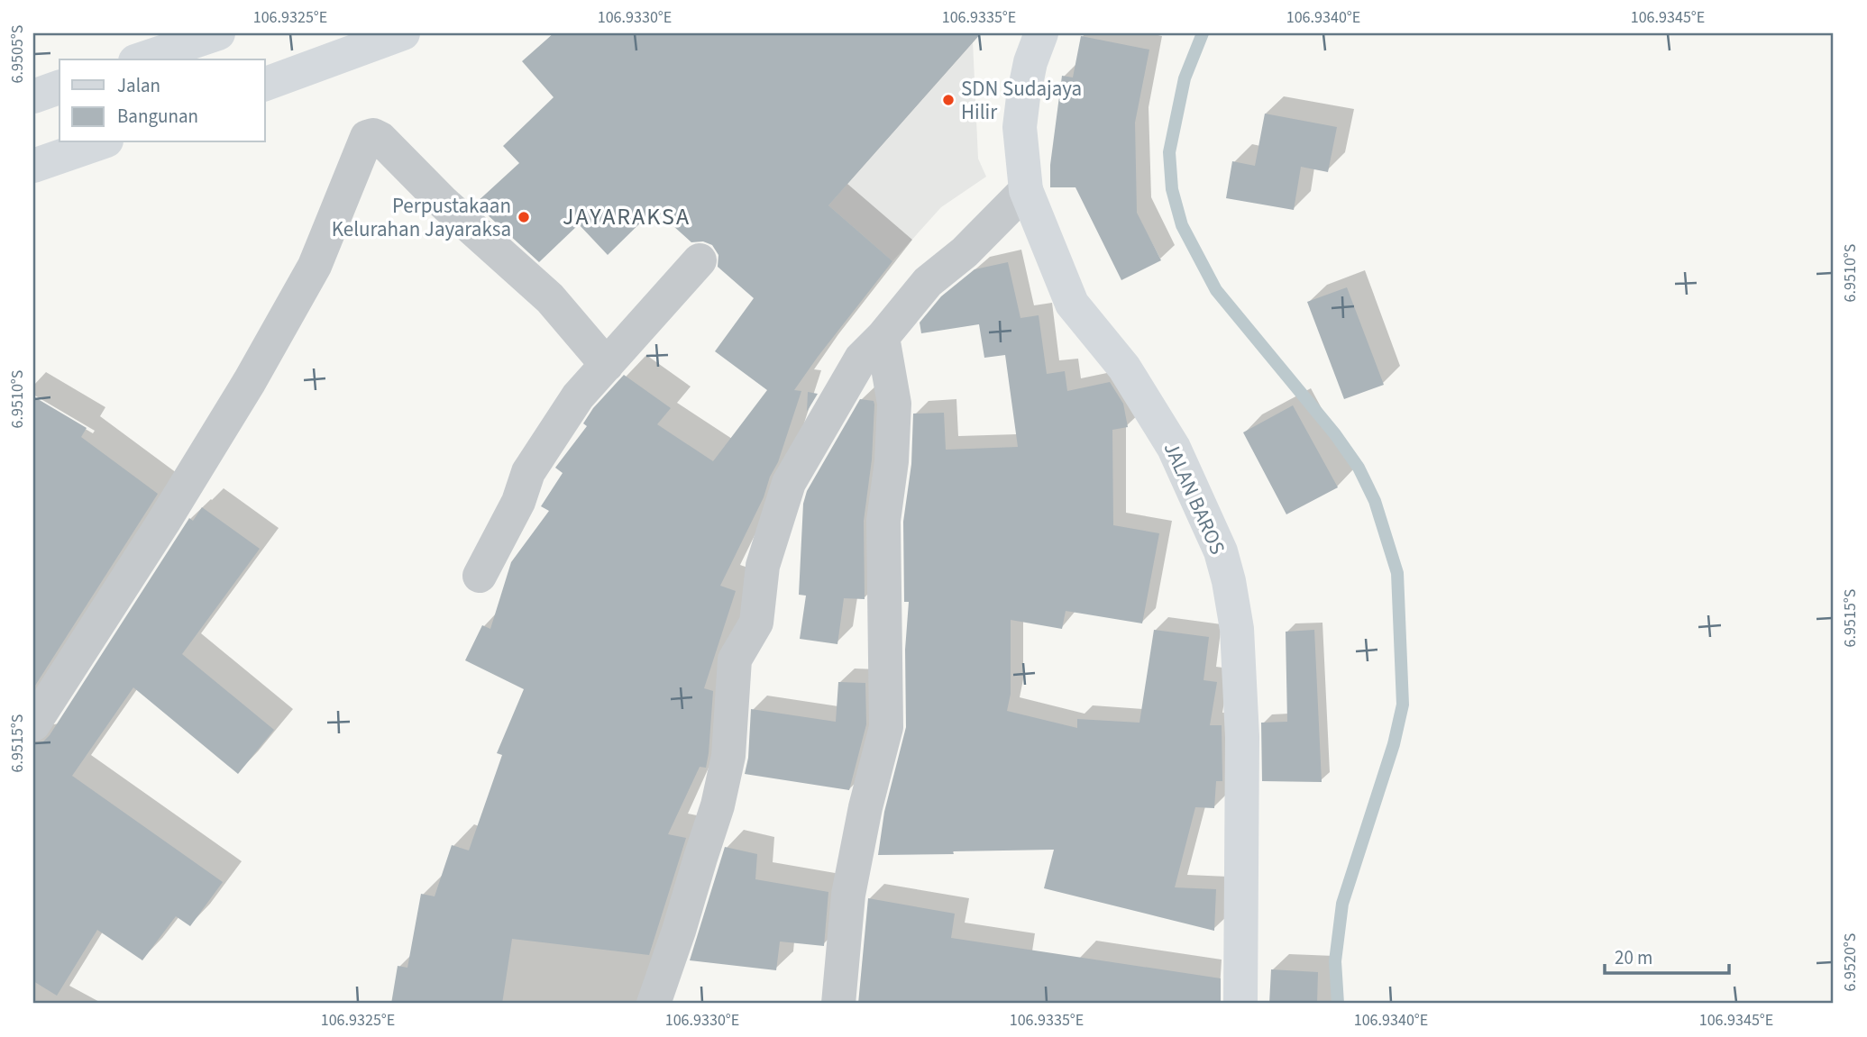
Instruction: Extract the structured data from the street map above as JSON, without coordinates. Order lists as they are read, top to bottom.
{
  "streets": {
    "main road": ["JALAN BAROS"]
  },
  "districts": ["JAYARAKSA"],
  "places": ["SDN Sudajaya Hilir", "Perpustakaan Kelurahan Jayaraksa"],
  "legend": ["Jalan", "Bangunan"],
  "scale_bar": "20 m",
  "coordinates": [
    "106.9325°E",
    "106.9330°E",
    "106.9335°E",
    "106.9340°E",
    "106.9345°E",
    "6.9505°S",
    "6.9510°S",
    "6.9515°S",
    "6.9520°S"
  ]
}
